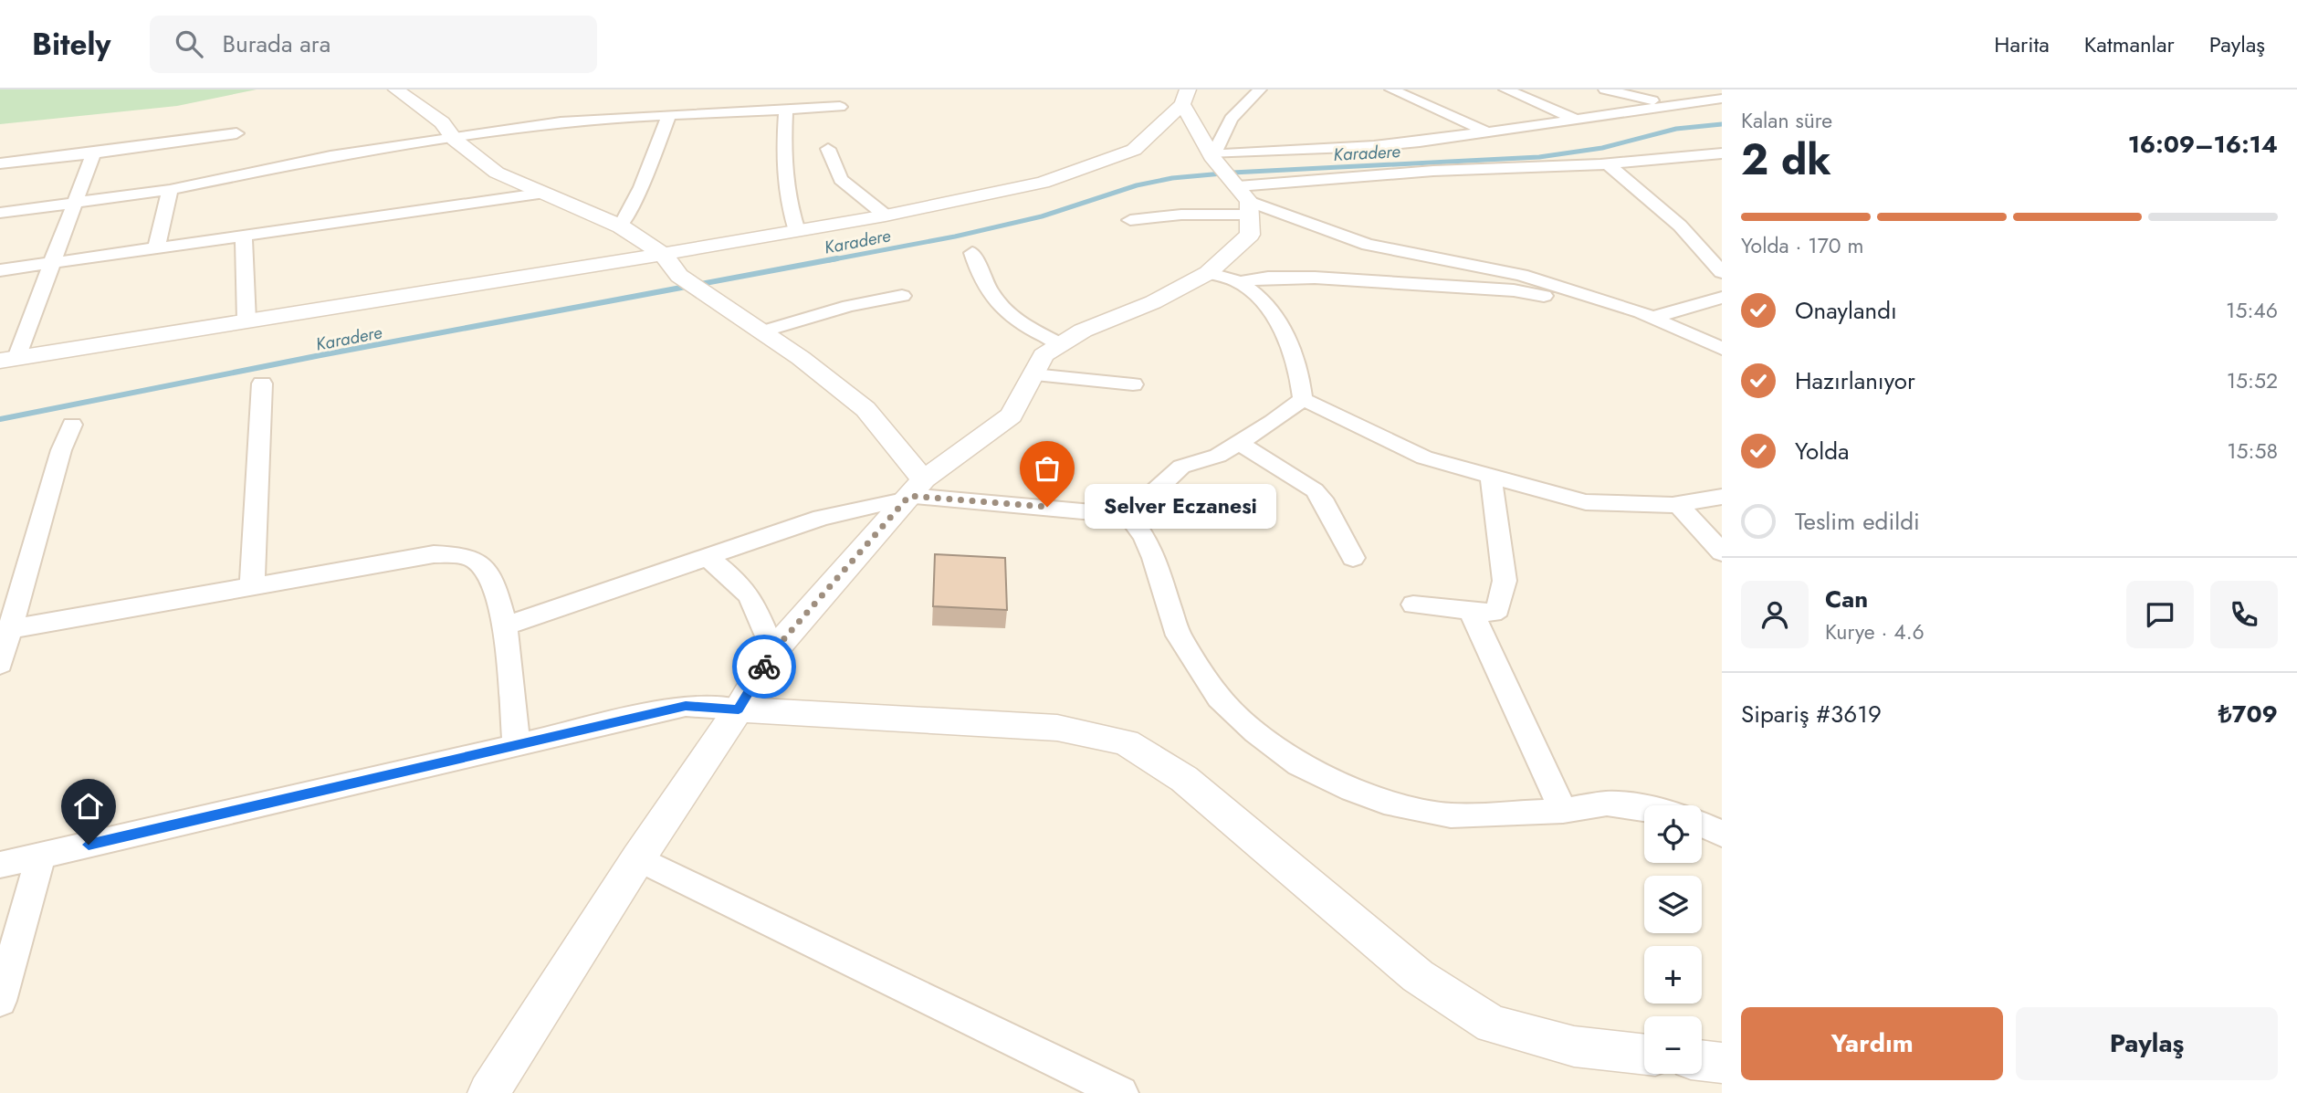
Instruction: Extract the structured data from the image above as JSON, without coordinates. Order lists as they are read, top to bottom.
{
  "water": ["Karadere"],
  "places": ["Selver Eczanesi"],
  "page": {
    "header": "Bitely",
    "search": "Burada ara",
    "nav": ["Harita", "Katmanlar", "Paylaş"],
    "heading": ["2 dk", "Kalan süre", "16:09–16:14"],
    "panel": [
      "Can",
      "Kurye · 4.6",
      "Sipariş #3619",
      "₺709"
    ],
    "bar": "Yolda · 170 m",
    "list": [
      ["Onaylandı", "15:46"],
      ["Hazırlanıyor", "15:52"],
      ["Yolda", "15:58"],
      "Teslim edildi"
    ],
    "bubble": "Selver Eczanesi",
    "map_buttons": ["+", "−"],
    "buttons": ["Yardım", "Paylaş"]
  }
}
